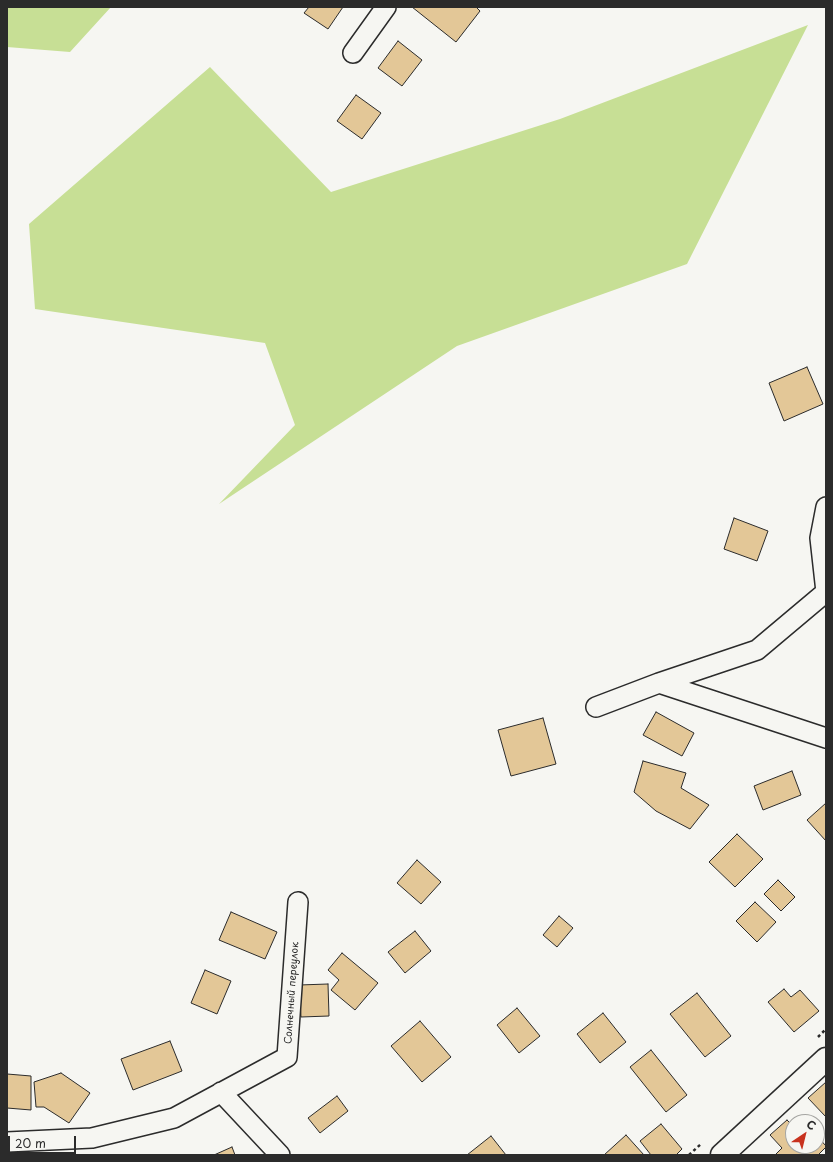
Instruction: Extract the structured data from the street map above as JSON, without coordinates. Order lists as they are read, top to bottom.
{
  "streets": {
    "street": ["Солнечный переулок"]
  },
  "scale_bar": "20 m",
  "north": "top right"
}
